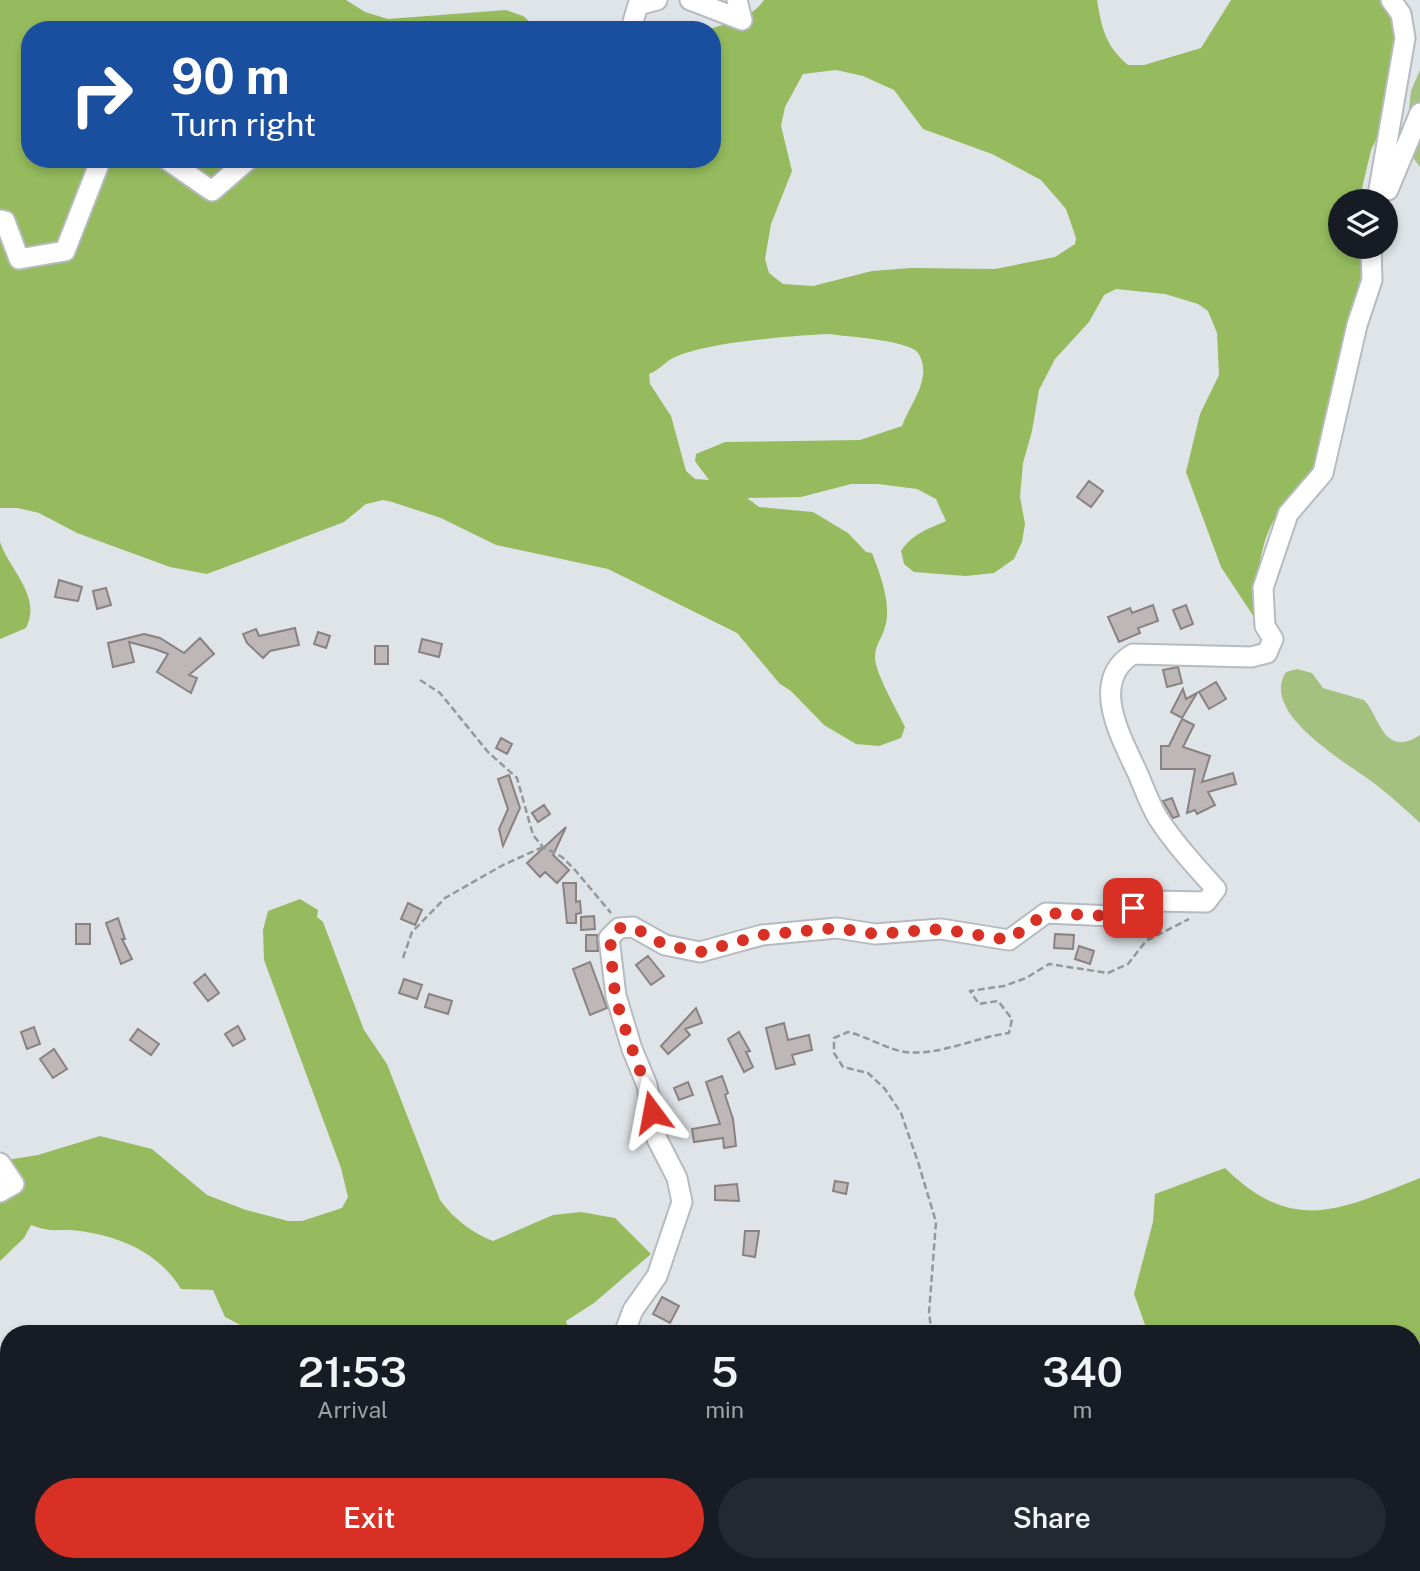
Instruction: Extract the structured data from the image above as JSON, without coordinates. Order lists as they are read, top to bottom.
{
  "page": {
    "turn": ["90 m", "Turn right"],
    "eta": [
      "21:53",
      "Arrival",
      "5",
      "min",
      "340",
      "m"
    ],
    "buttons": ["Exit", "Share"]
  }
}
